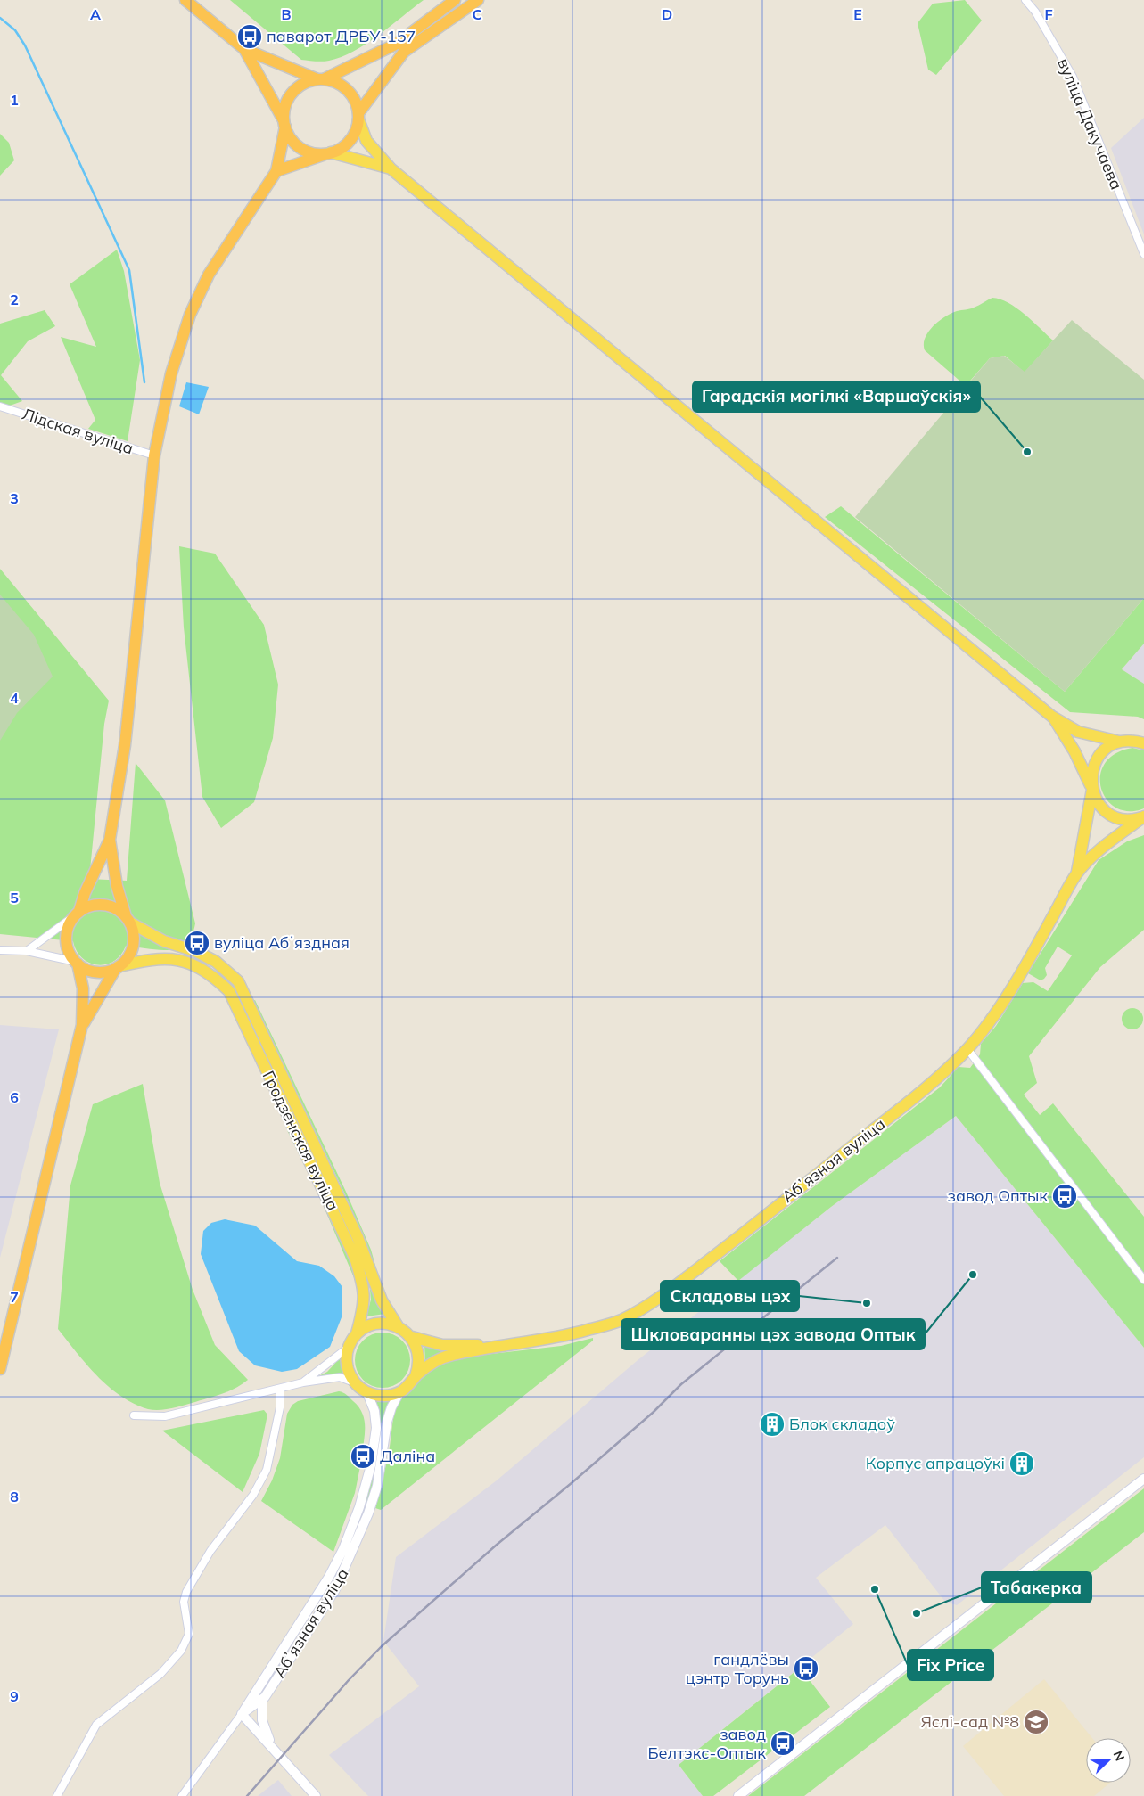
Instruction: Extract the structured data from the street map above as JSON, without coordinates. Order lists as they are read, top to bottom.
{
  "streets": {
    "main road": ["Гродзенская вуліца", "Абʼязная вуліца"],
    "street": ["вуліца Дакучаева", "Лідская вуліца"]
  },
  "crossings": [
    ["Гродзенская вуліца", "Абʼязная вуліца"]
  ],
  "places": {
    "bus stop": [
      "паварот ДРБУ-157",
      "вуліца Абʼяздная",
      "завод Оптык",
      "Даліна",
      "гандлёвы цэнтр Торунь",
      "завод Белтэкс-Оптык"
    ],
    "other": [
      "Гарадскія могілкі «Варшаўскія»",
      "Шкловаранны цэх завода Оптык",
      "Складовы цэх",
      "Fix Price",
      "Табакерка"
    ],
    "building": ["Блок складоў", "Корпус апрацоўкі"],
    "school or university": ["Яслі-сад №8"]
  },
  "north": "top right",
  "grid": {
    "columns": [
      "A",
      "B",
      "C",
      "D",
      "E",
      "F"
    ],
    "rows": [
      "1",
      "2",
      "3",
      "4",
      "5",
      "6",
      "7",
      "8",
      "9"
    ]
  }
}
